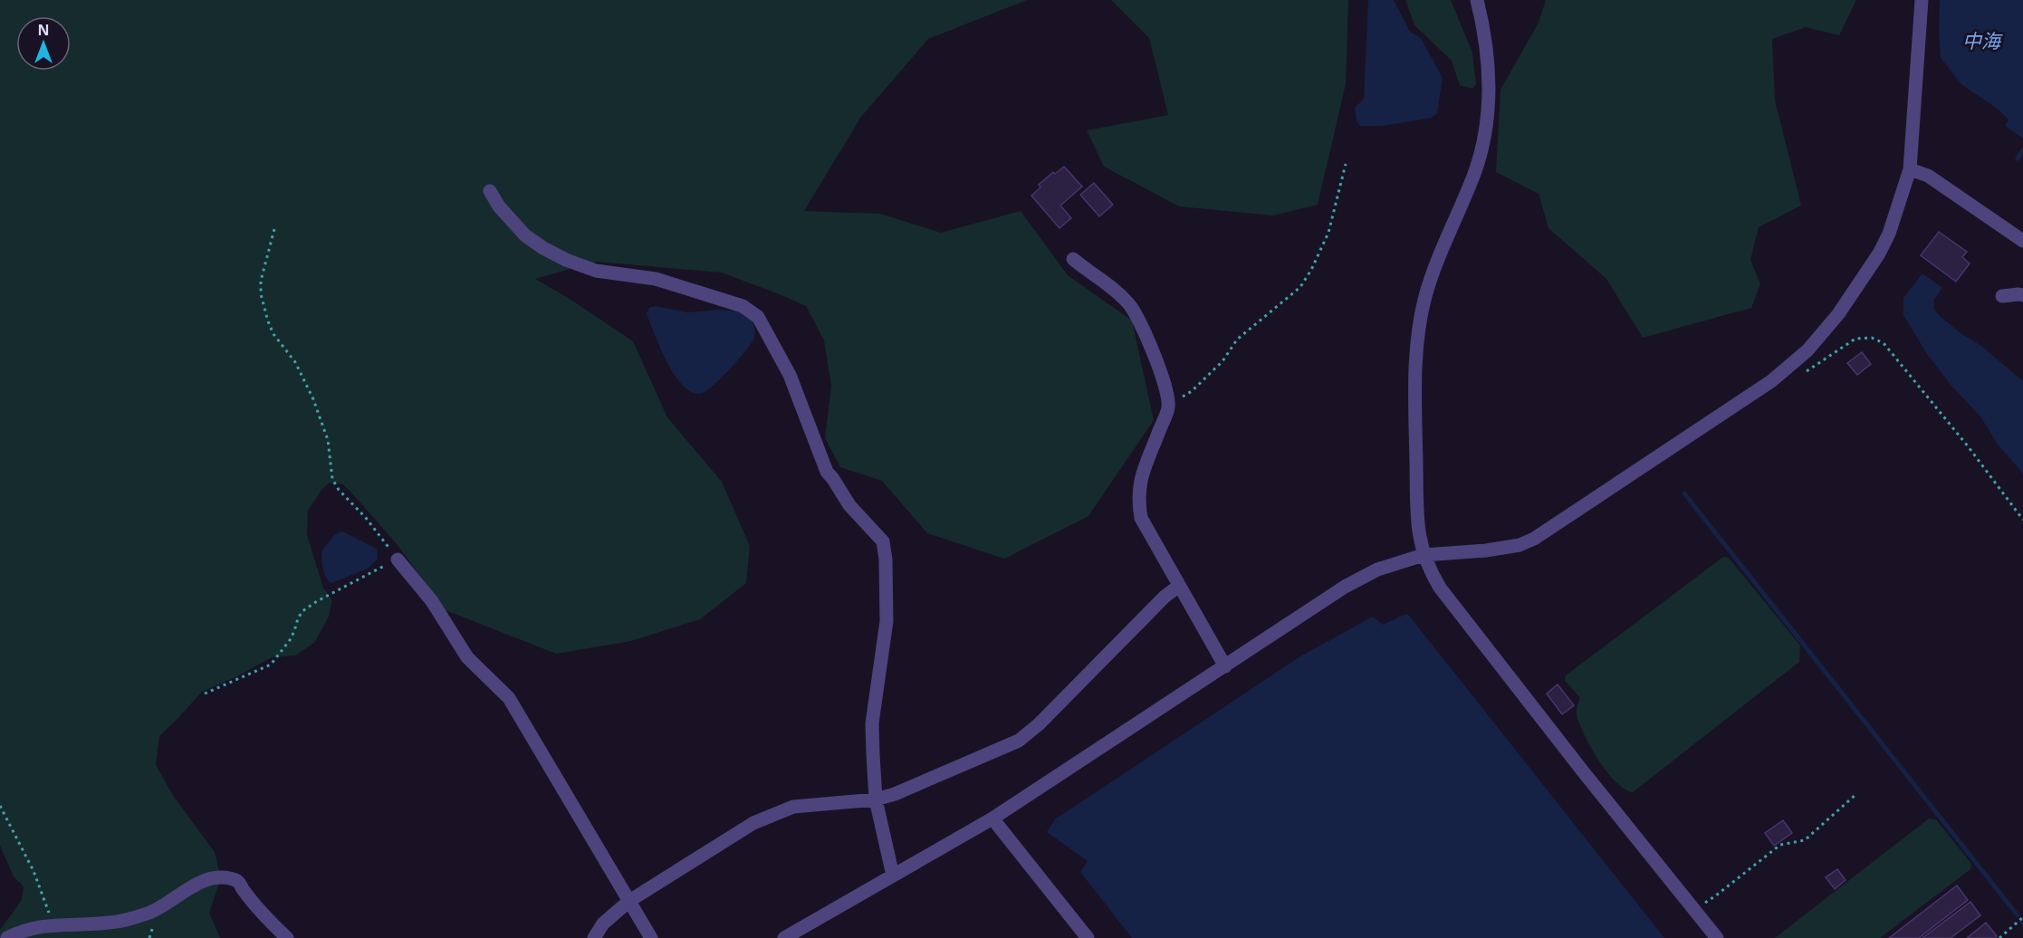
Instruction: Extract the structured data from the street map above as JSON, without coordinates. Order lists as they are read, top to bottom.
{
  "water": ["中海"],
  "north": "top"
}
